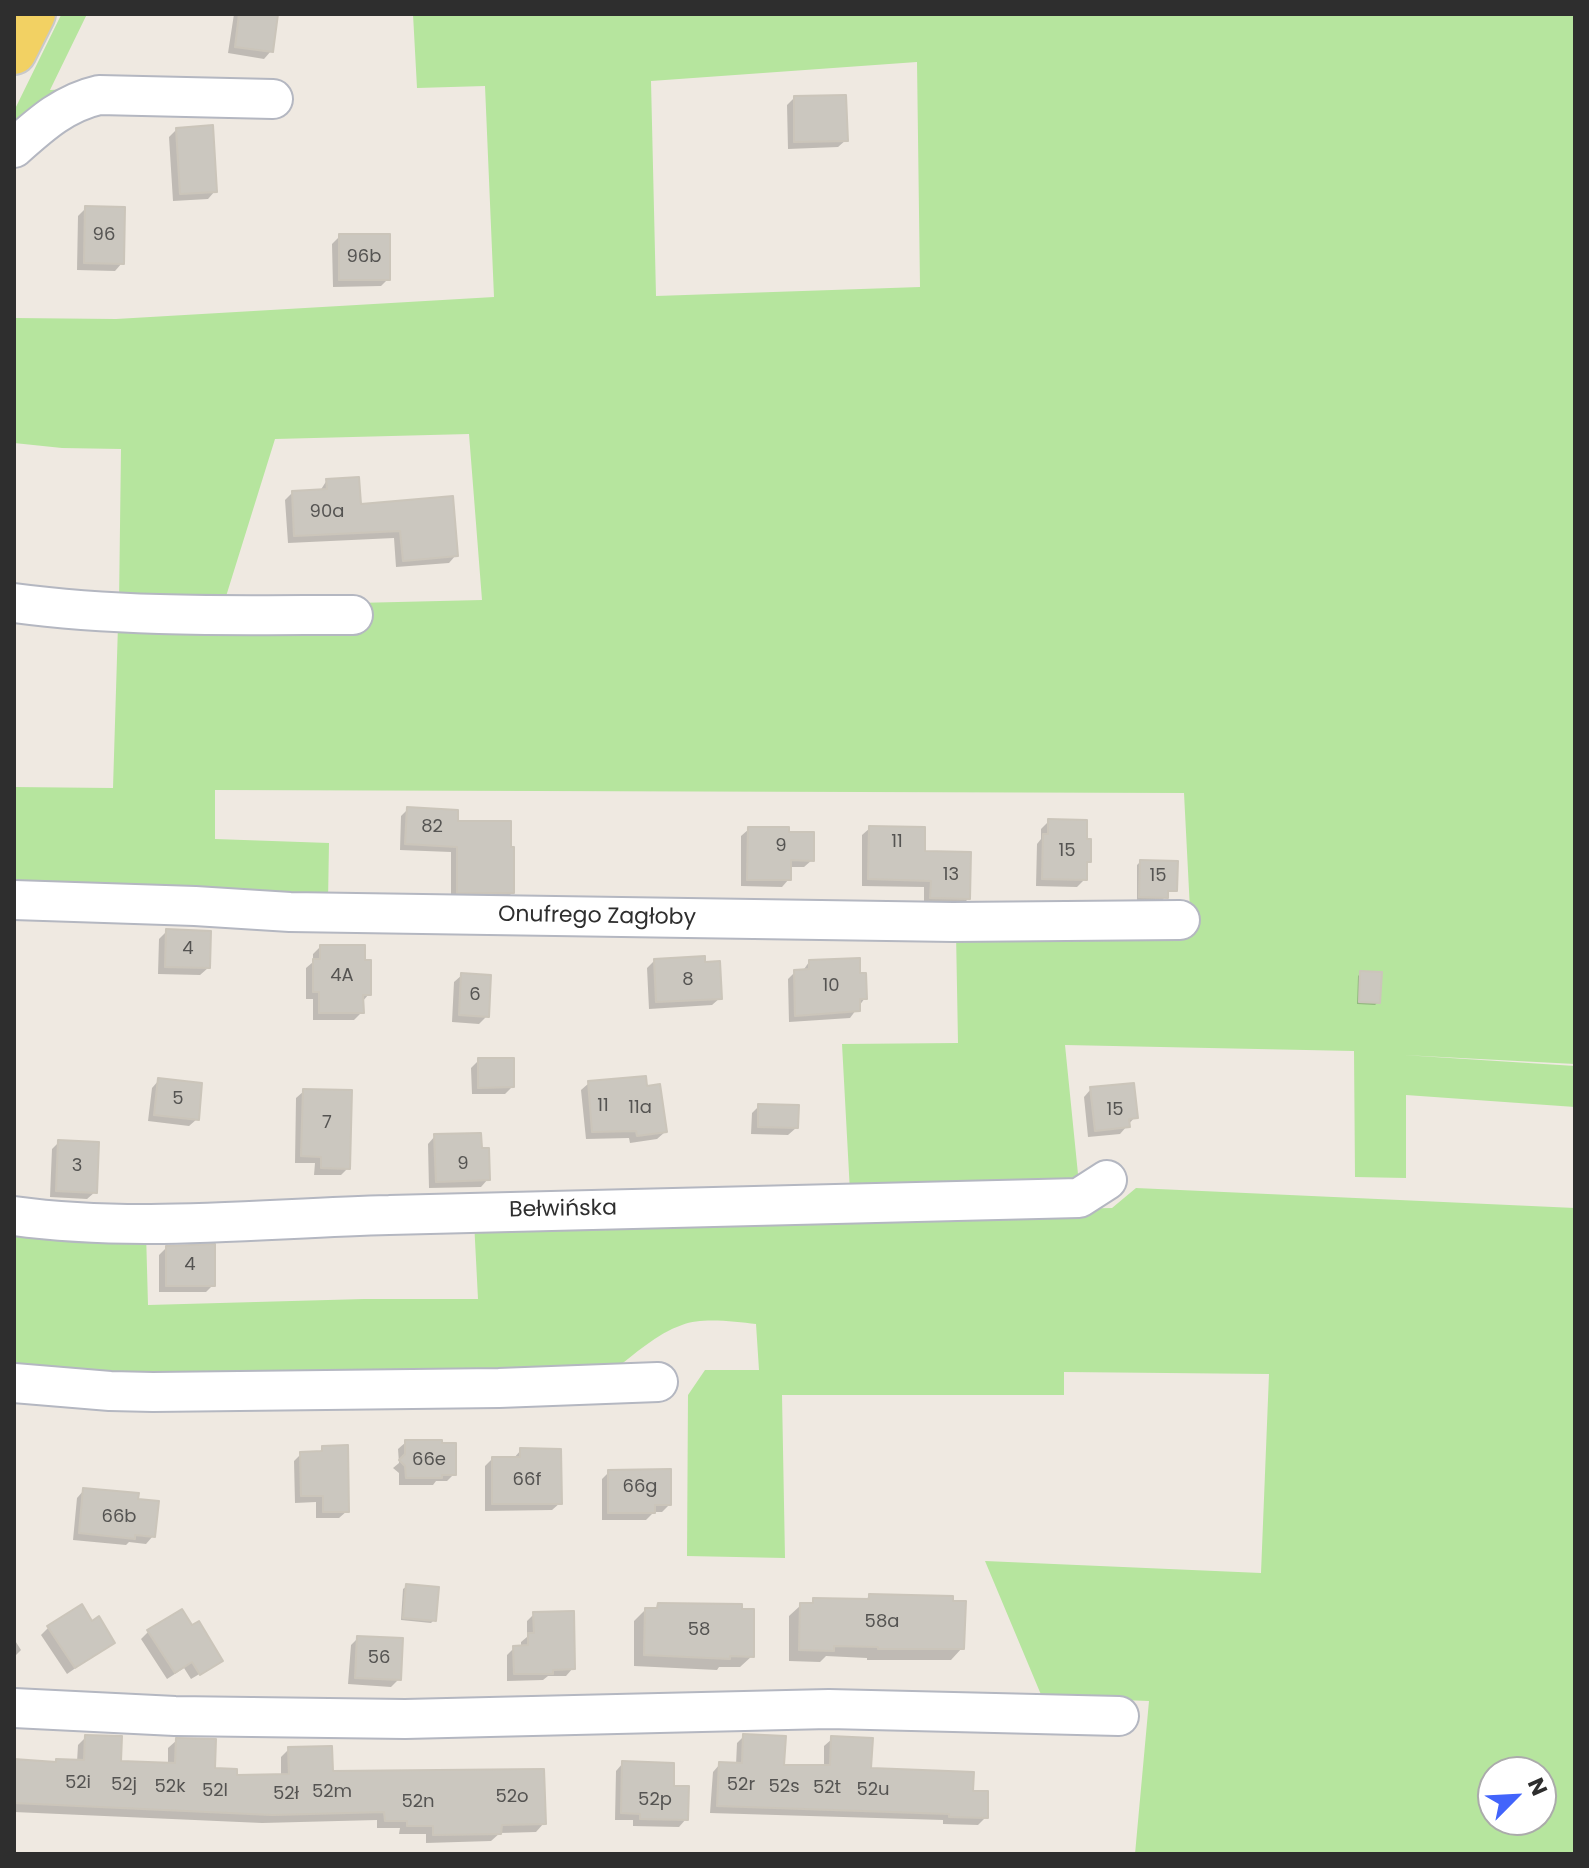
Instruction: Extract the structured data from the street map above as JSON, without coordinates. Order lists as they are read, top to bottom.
{
  "streets": {
    "street": ["Onufrego Zagłoby", "Bełwińska"]
  },
  "house_numbers": [
    "96",
    "96b",
    "90a",
    "82",
    "11",
    "9",
    "15",
    "13",
    "15",
    "4",
    "4A",
    "8",
    "10",
    "6",
    "5",
    "11",
    "11a",
    "15",
    "7",
    "9",
    "3",
    "4",
    "66e",
    "66f",
    "66g",
    "66b",
    "58a",
    "58",
    "56",
    "52i",
    "52j",
    "52r",
    "52k",
    "52s",
    "52t",
    "52u",
    "52l",
    "52m",
    "52ł",
    "52o",
    "52p",
    "52n"
  ],
  "north": "top right"
}
